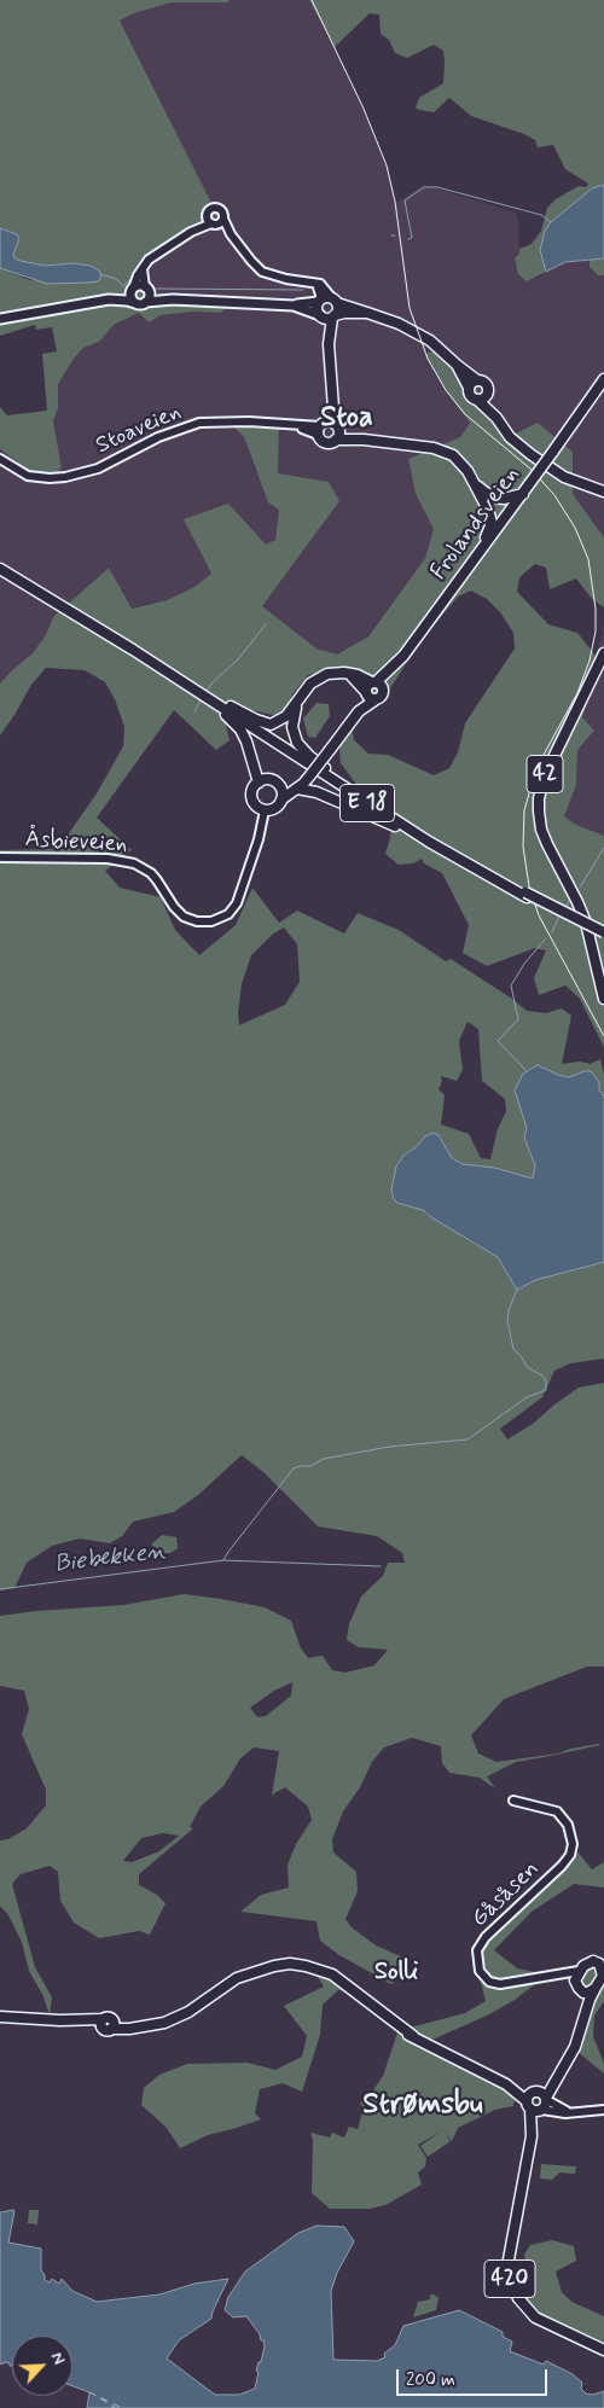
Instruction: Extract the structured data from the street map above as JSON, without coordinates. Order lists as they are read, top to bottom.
{
  "streets": {
    "main road": [
      "Frolandsveien",
      "42",
      "E 18",
      "420"
    ],
    "street": ["Stoaveien", "Åsbieveien", "Gåsåsen"]
  },
  "crossings": [
    ["Frolandsveien", "E 18"],
    ["E 18", "Åsbieveien"]
  ],
  "districts": ["Stoa", "Solli", "Strømsbu"],
  "water": ["Biebekken"],
  "scale_bar": "200 m",
  "north": "top right"
}
